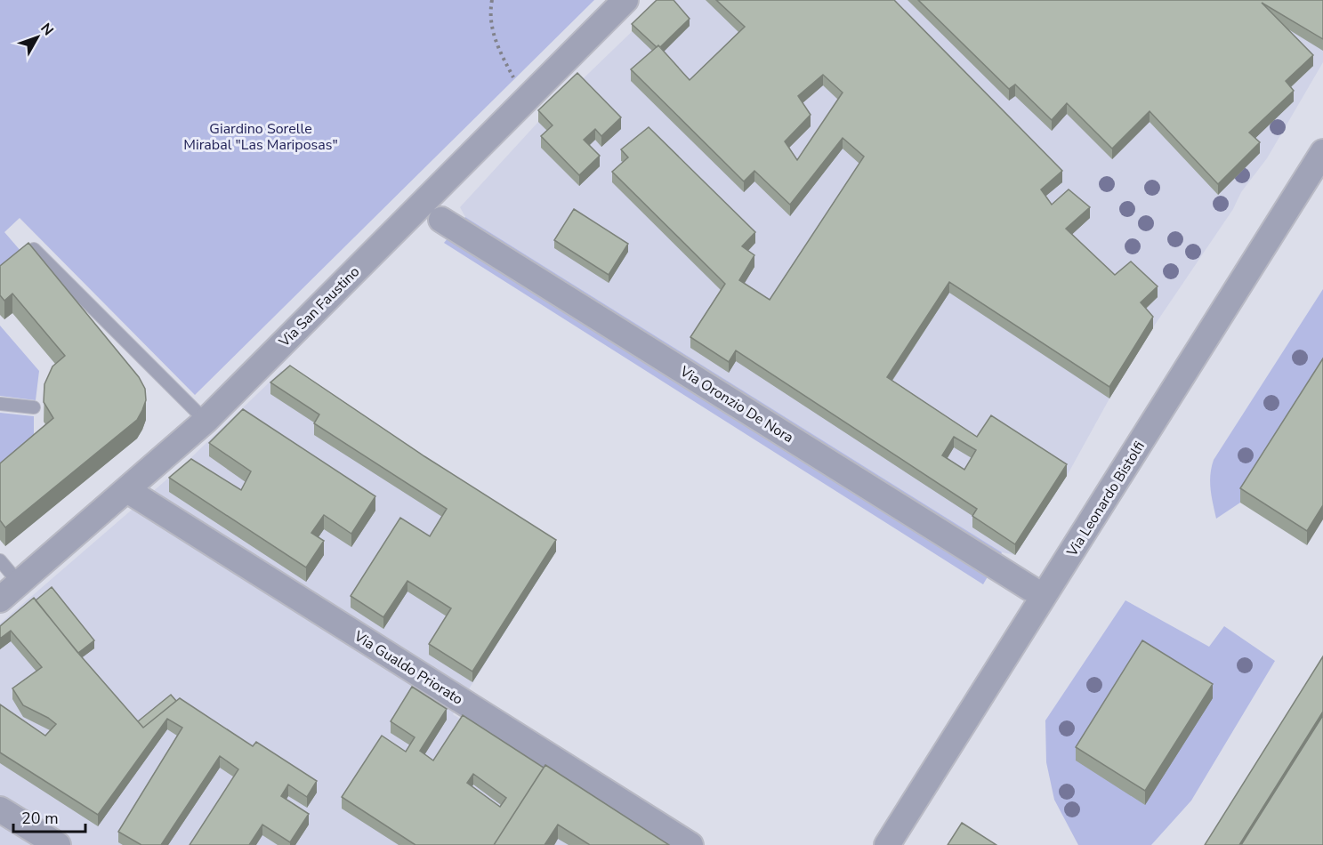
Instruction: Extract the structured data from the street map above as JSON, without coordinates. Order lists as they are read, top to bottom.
{
  "streets": {
    "street": [
      "Via San Faustino",
      "Via Oronzio De Nora",
      "Via Leonardo Bistolfi",
      "Via Gualdo Priorato"
    ]
  },
  "crossings": [
    ["Via San Faustino", "Via Gualdo Priorato"]
  ],
  "parks": ["Giardino Sorelle Mirabal \"Las Mariposas\""],
  "scale_bar": "20 m",
  "north": "top right"
}
